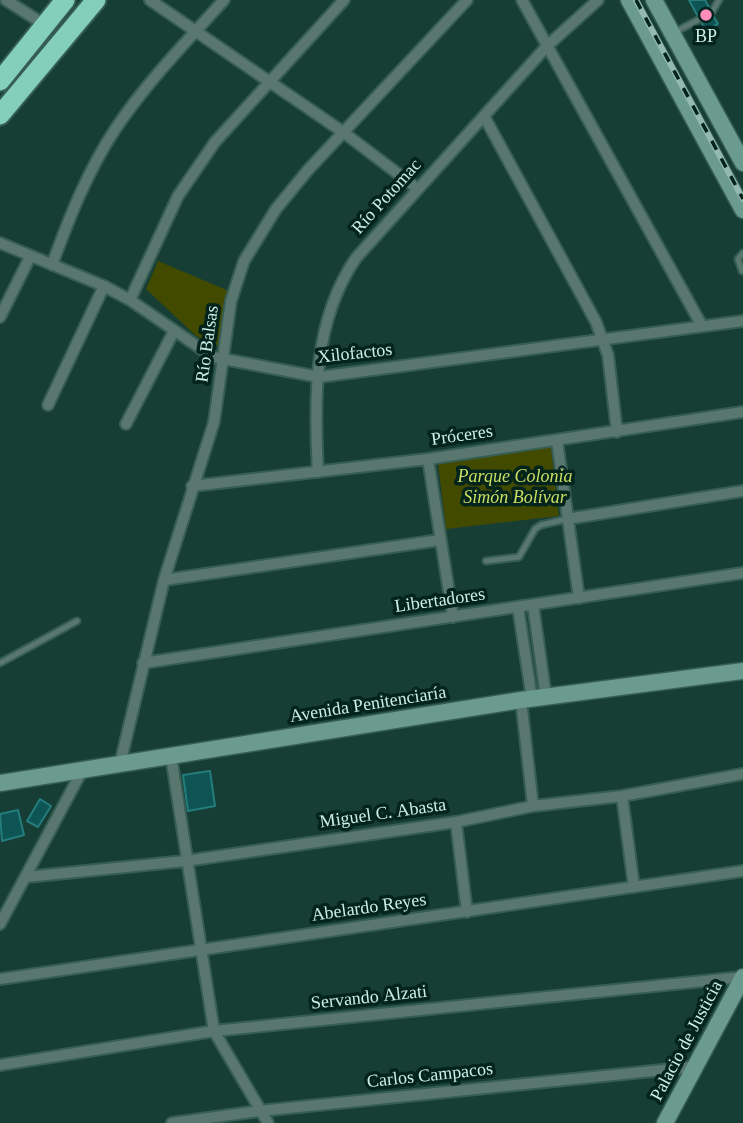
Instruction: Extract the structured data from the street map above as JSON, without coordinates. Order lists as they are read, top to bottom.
{
  "streets": {
    "street": [
      "Río Potomac",
      "Río Balsas",
      "Xilofactos",
      "Próceres",
      "Libertadores",
      "Avenida Penitenciaría",
      "Miguel C. Abasta",
      "Abelardo Reyes",
      "Servando Alzati",
      "Palacio de Justicia",
      "Carlos Campacos"
    ]
  },
  "crossings": [
    ["Río Potomac", "Xilofactos"],
    ["Río Potomac", "Próceres"],
    ["Río Balsas", "Xilofactos"],
    ["Río Balsas", "Próceres"],
    ["Río Balsas", "Libertadores"],
    ["Río Balsas", "Avenida Penitenciaría"],
    ["Servando Alzati", "Palacio de Justicia"],
    ["Palacio de Justicia", "Carlos Campacos"]
  ],
  "parks": ["Parque Colonia Simón Bolívar"],
  "places": ["BP"]
}
